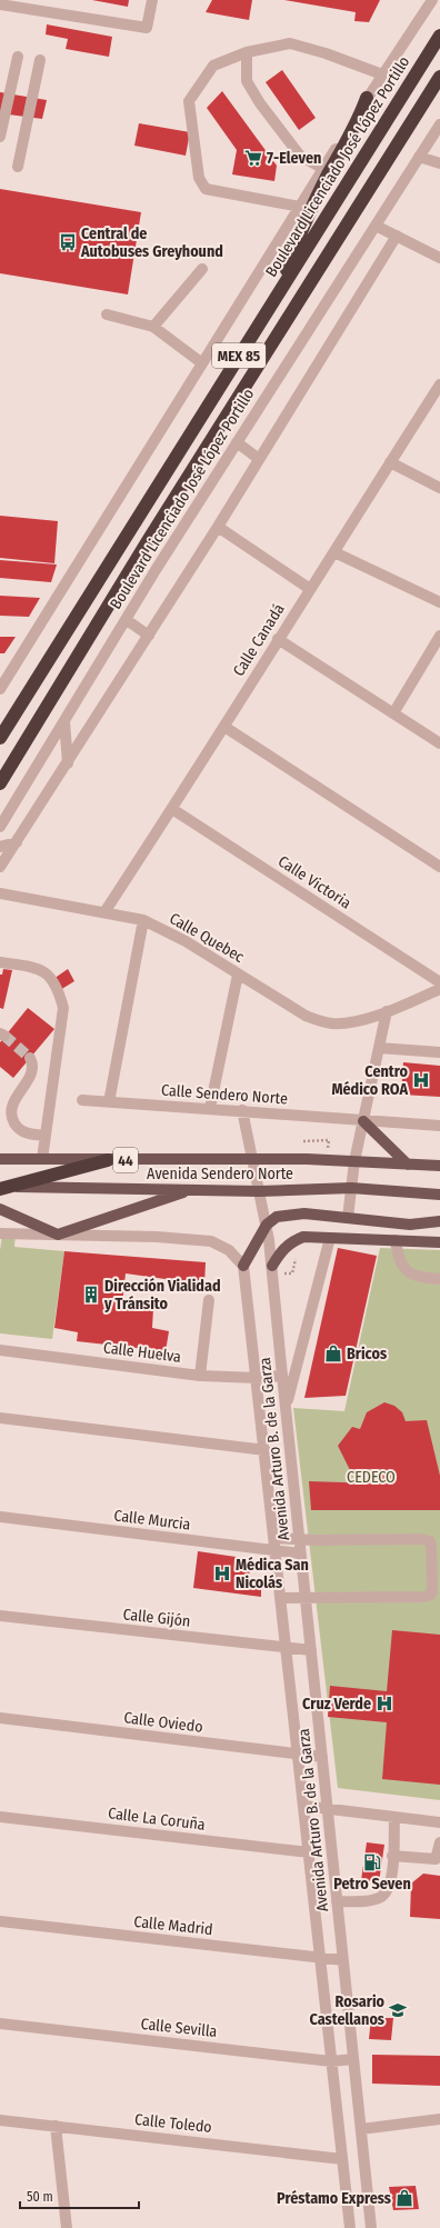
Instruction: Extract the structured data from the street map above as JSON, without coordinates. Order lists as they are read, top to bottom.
{
  "streets": {
    "highway": ["Boulevard Licenciado José López Portillo", "MEX 85"],
    "main road": ["44", "Avenida Sendero Norte"],
    "street": [
      "Calle Canadá",
      "Calle Victoria",
      "Calle Quebec",
      "Calle Sendero Norte",
      "Calle Huelva",
      "Avenida Arturo B. de la Garza",
      "Calle Murcia",
      "Calle Gijón",
      "Calle Oviedo",
      "Calle La Coruña",
      "Calle Madrid",
      "Calle Sevilla",
      "Calle Toledo"
    ]
  },
  "crossings": [
    ["Calle Canadá", "Calle Victoria"],
    ["Calle Canadá", "Calle Quebec"],
    ["Avenida Sendero Norte", "Avenida Arturo B. de la Garza"],
    ["Calle Huelva", "Avenida Arturo B. de la Garza"],
    ["Avenida Arturo B. de la Garza", "Calle Murcia"],
    ["Avenida Arturo B. de la Garza", "Calle Gijón"],
    ["Avenida Arturo B. de la Garza", "Calle Oviedo"],
    ["Avenida Arturo B. de la Garza", "Calle La Coruña"],
    ["Avenida Arturo B. de la Garza", "Calle Madrid"],
    ["Avenida Arturo B. de la Garza", "Calle Sevilla"],
    ["Avenida Arturo B. de la Garza", "Calle Toledo"]
  ],
  "parks": ["CEDECO"],
  "places": {
    "supermarket": ["7-Eleven"],
    "bus stop": ["Central de Autobuses Greyhound"],
    "hospital": ["Centro Médico ROA", "Médica San Nicolás", "Cruz Verde"],
    "building": ["Dirección Vialidad y Tránsito"],
    "shop": ["Bricos", "Préstamo Express"],
    "fuel station": ["Petro Seven"],
    "school or university": ["Rosario Castellanos"]
  },
  "scale_bar": "50 m"
}
